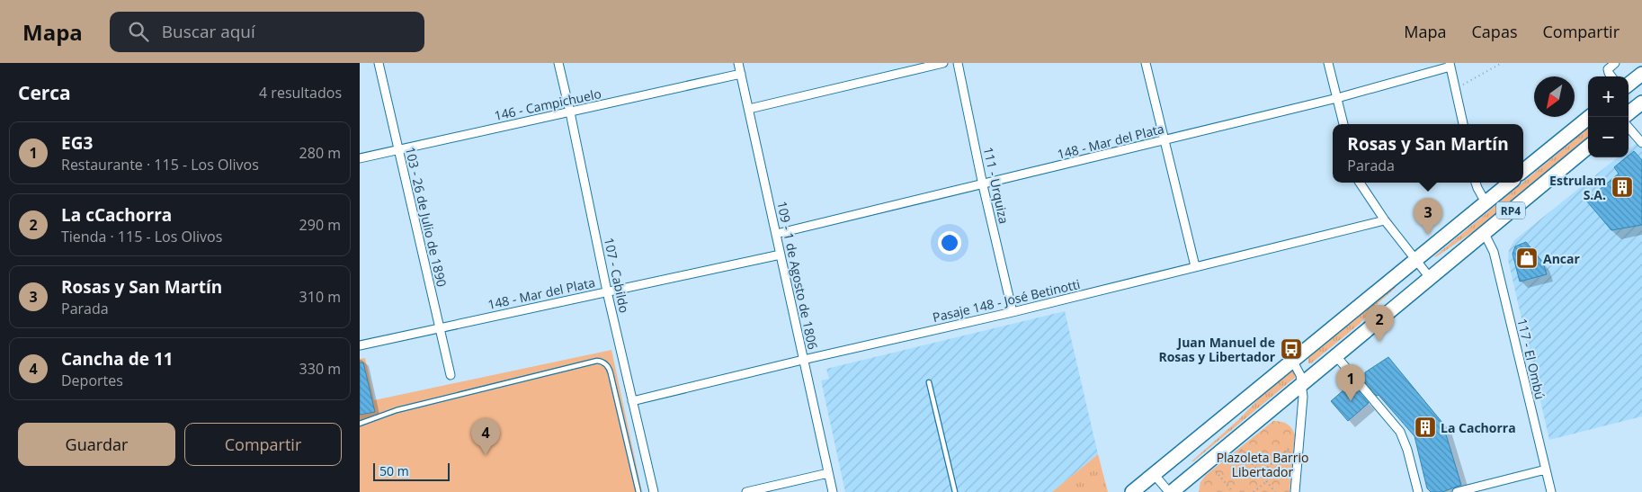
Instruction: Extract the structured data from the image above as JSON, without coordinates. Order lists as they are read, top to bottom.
{
  "streets": {
    "main road": ["RP4"],
    "street": [
      "146 - Campichuelo",
      "148 - Mar del Plata",
      "111 - Urquiza",
      "103 - 26 de Julio de 1890",
      "107 - Cabildo",
      "109 - 1 de Agosto de 1806",
      "Pasaje 148 - José Betinotti",
      "117 - El Ombú"
    ]
  },
  "crossings": [
    ["146 - Campichuelo", "103 - 26 de Julio de 1890"],
    ["146 - Campichuelo", "107 - Cabildo"],
    ["146 - Campichuelo", "109 - 1 de Agosto de 1806"],
    ["148 - Mar del Plata", "111 - Urquiza"],
    ["148 - Mar del Plata", "103 - 26 de Julio de 1890"],
    ["148 - Mar del Plata", "107 - Cabildo"],
    ["148 - Mar del Plata", "109 - 1 de Agosto de 1806"],
    ["111 - Urquiza", "Pasaje 148 - José Betinotti"],
    ["RP4", "117 - El Ombú"],
    ["107 - Cabildo", "Pasaje 148 - José Betinotti"],
    ["109 - 1 de Agosto de 1806", "Pasaje 148 - José Betinotti"]
  ],
  "parks": ["Plazoleta Barrio Libertador"],
  "places": {
    "building": ["Estrulam S.A.", "La Cachorra"],
    "shop": ["Ancar"],
    "bus stop": ["Juan Manuel de Rosas y Libertador"]
  },
  "scale_bar": "50 m",
  "north": "bottom left",
  "page": {
    "header": "Mapa",
    "search": "Buscar aquí",
    "nav": ["Mapa", "Capas", "Compartir"],
    "heading": ["Cerca", "4 resultados"],
    "map_buttons": ["+", "−"],
    "list": [
      {
        "mark": "1",
        "name": "EG3",
        "note": "Restaurante · 115 - Los Olivos",
        "value": "280 m"
      },
      {
        "mark": "2",
        "name": "La cCachorra",
        "note": "Tienda · 115 - Los Olivos",
        "value": "290 m"
      },
      {
        "mark": "3",
        "name": "Rosas y San Martín",
        "note": "Parada",
        "value": "310 m"
      },
      {
        "mark": "4",
        "name": "Cancha de 11",
        "note": "Deportes",
        "value": "330 m"
      }
    ],
    "popup": ["Rosas y San Martín", "Parada"],
    "pins": [
      "3",
      "2",
      "1",
      "4"
    ],
    "buttons": ["Guardar", "Compartir"],
    "scale": "50 m"
  }
}
